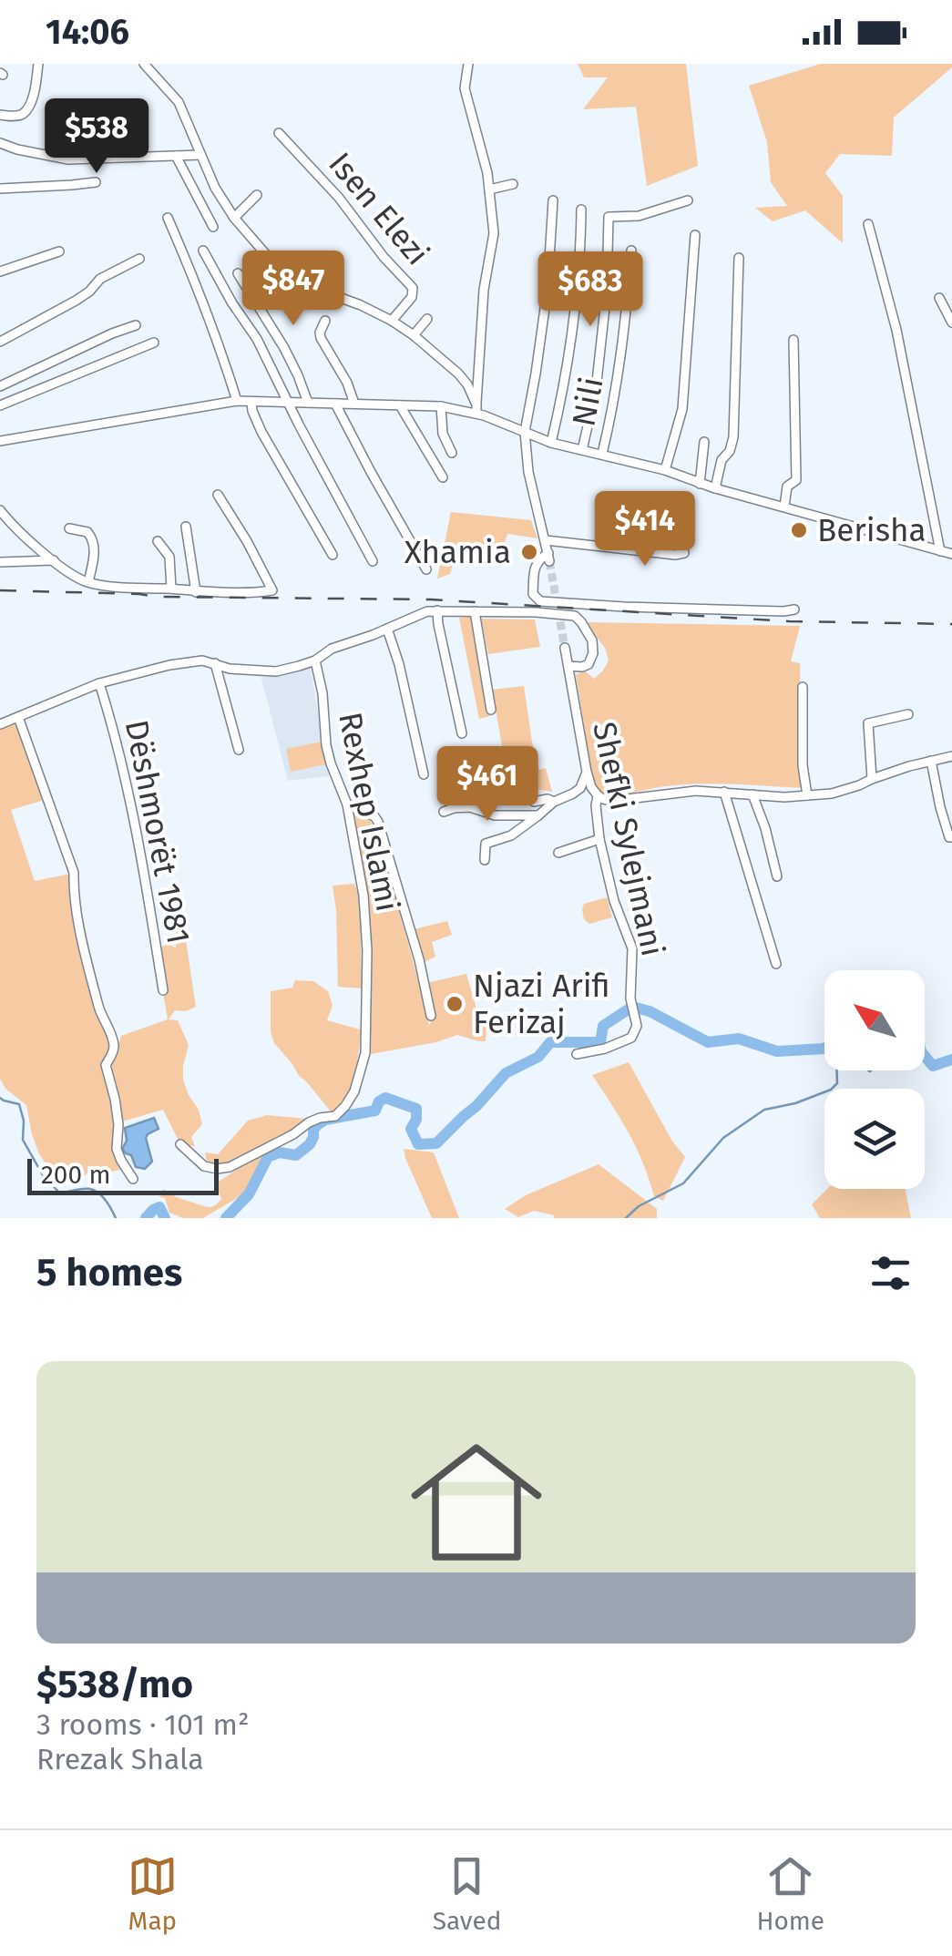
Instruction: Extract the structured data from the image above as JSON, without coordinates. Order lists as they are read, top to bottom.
{
  "streets": {
    "street": [
      "Isen Elezi",
      "Nili",
      "Rexhep Islami",
      "Dëshmorët 1981",
      "Shefki Sylejmani"
    ]
  },
  "places": ["Berisha", "Xhamia", "Njazi Arifi Ferizaj"],
  "scale_bar": "200 m",
  "north": "top left",
  "page": {
    "status": "14:06",
    "price": [
      "$538",
      "$847",
      "$683",
      "$414",
      "$461"
    ],
    "scale": "200 m",
    "heading": "5 homes",
    "list": [
      {
        "name": "$538/mo",
        "note": "3 rooms · 101 m² · Rrezak Shala"
      }
    ],
    "tabs": ["Map", "Saved", "Home"]
  }
}
